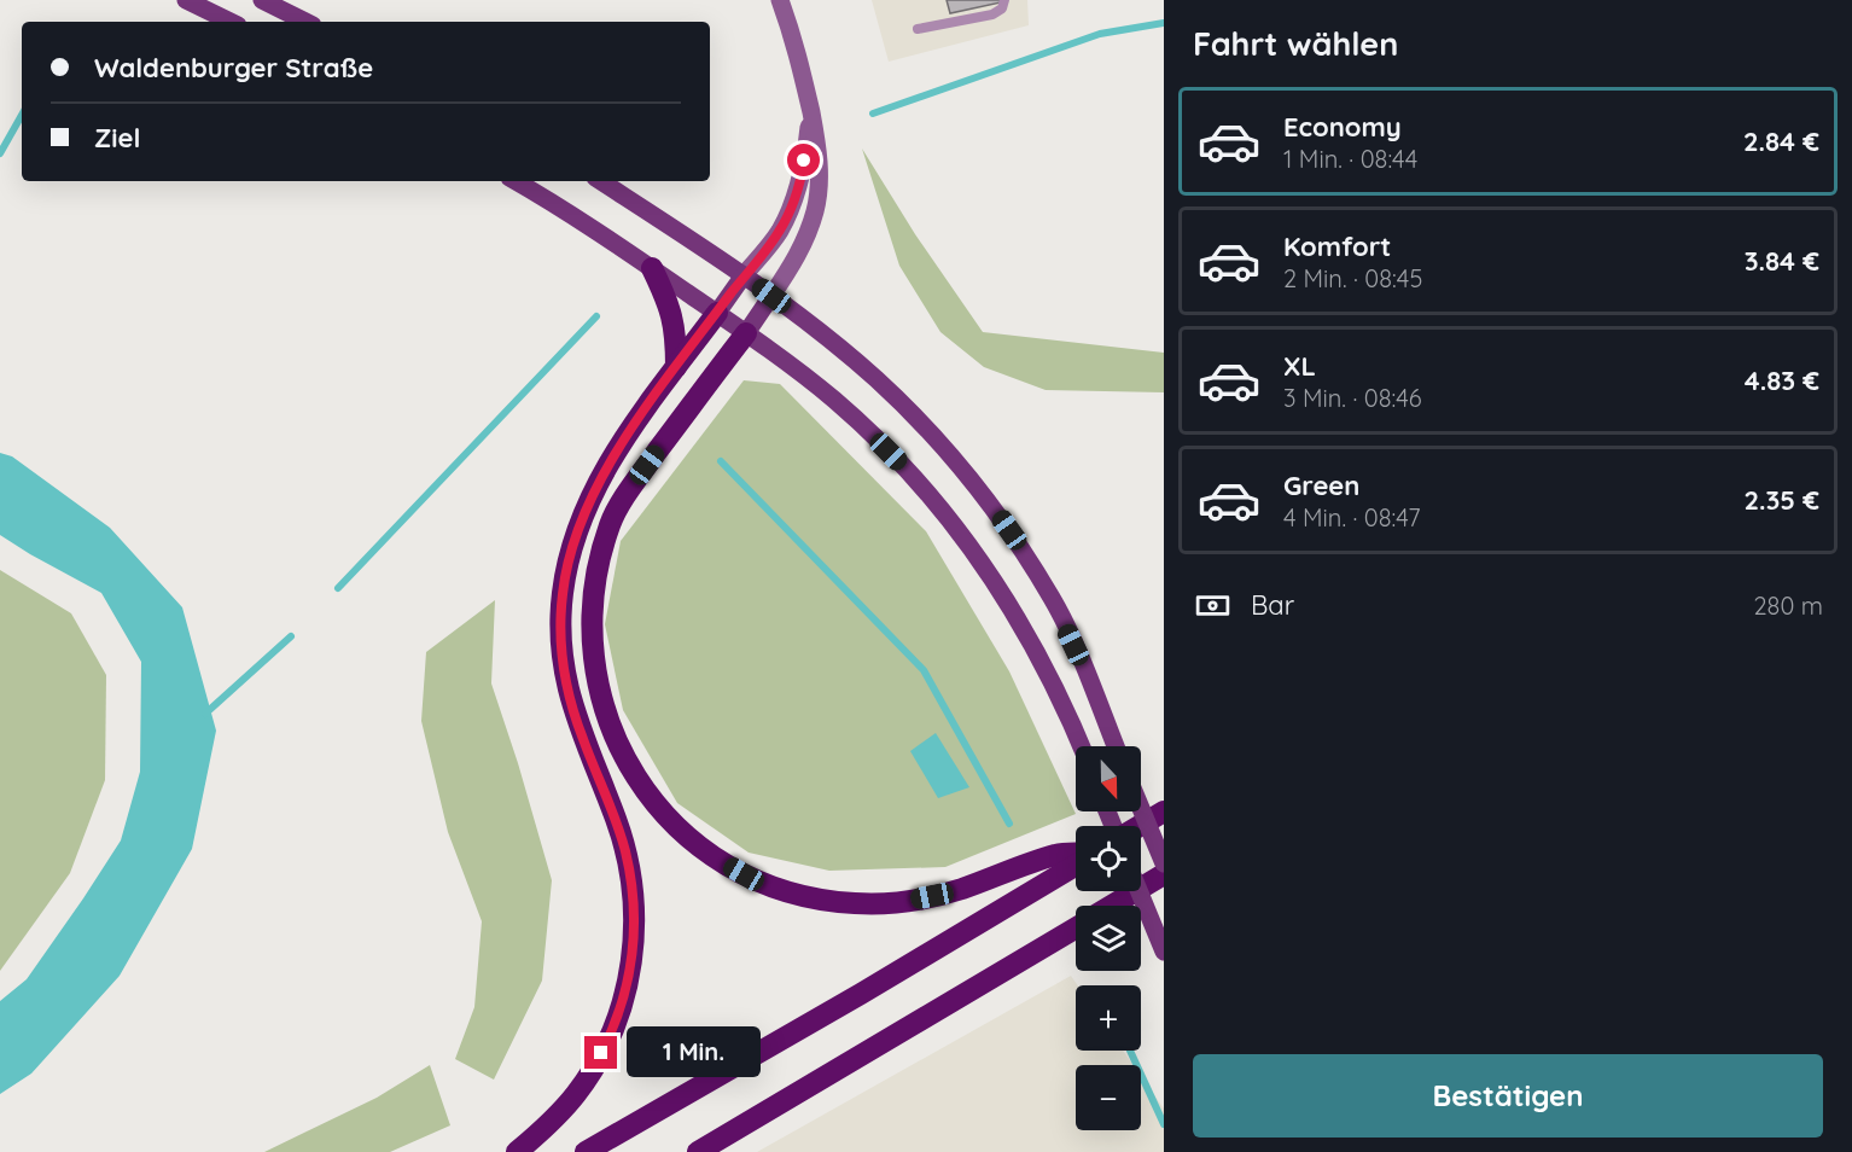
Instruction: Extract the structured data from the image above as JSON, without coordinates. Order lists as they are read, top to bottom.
{
  "north": "bottom",
  "page": {
    "heading": "Fahrt wählen",
    "banner": ["Waldenburger Straße", "Ziel"],
    "list": [
      {
        "name": "Economy",
        "note": "1 Min. · 08:44",
        "value": "2.84 €"
      },
      {
        "name": "Komfort",
        "note": "2 Min. · 08:45",
        "value": "3.84 €"
      },
      {
        "name": "XL",
        "note": "3 Min. · 08:46",
        "value": "4.83 €"
      },
      {
        "name": "Green",
        "note": "4 Min. · 08:47",
        "value": "2.35 €"
      }
    ],
    "pay": ["Bar", "280 m"],
    "map_buttons": ["+", "−"],
    "bubble": "1 Min.",
    "buttons": "Bestätigen"
  }
}
